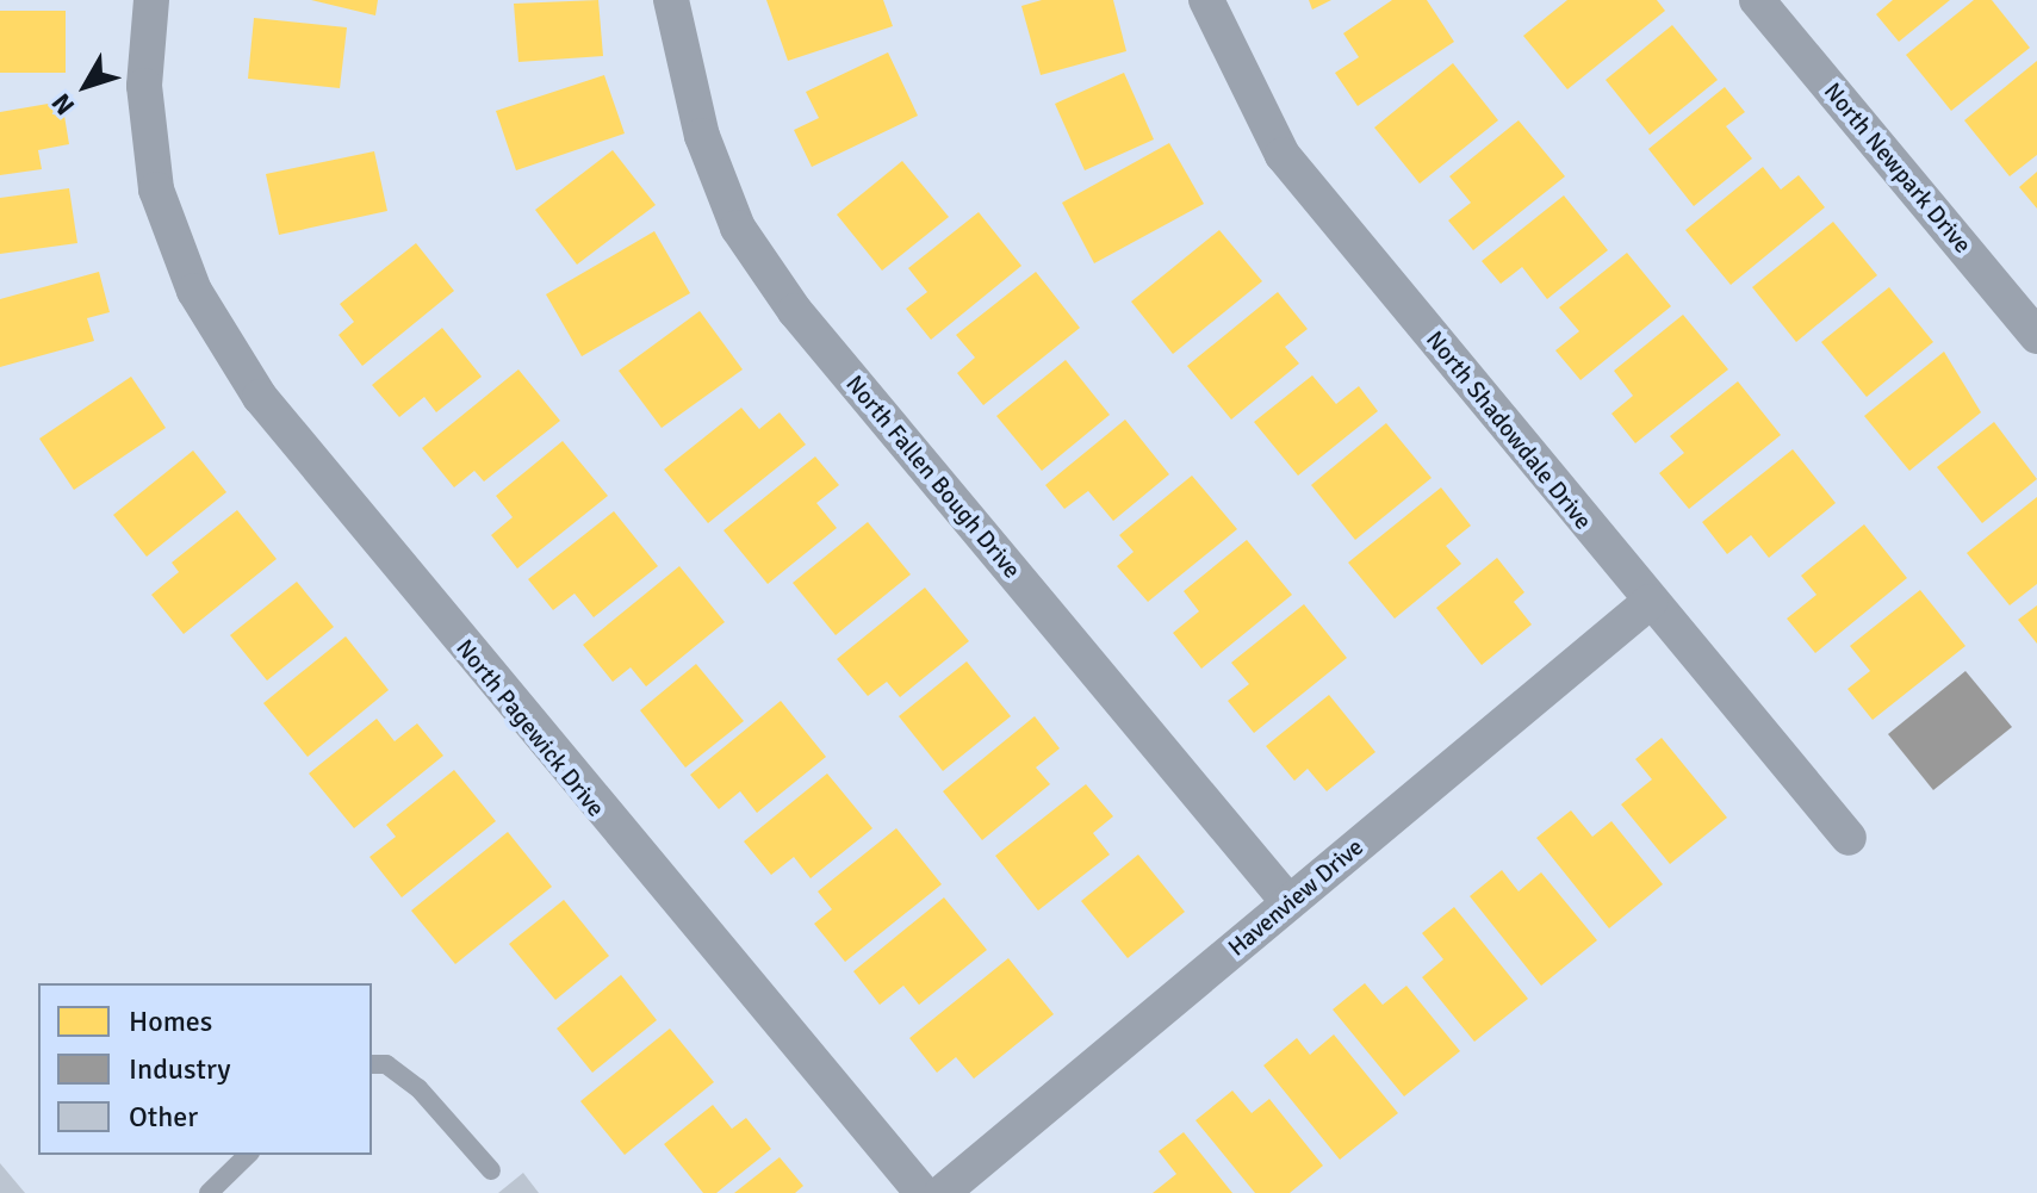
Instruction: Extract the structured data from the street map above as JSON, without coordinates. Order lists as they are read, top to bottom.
{
  "streets": {
    "street": [
      "North Newpark Drive",
      "North Shadowdale Drive",
      "North Fallen Bough Drive",
      "North Pagewick Drive",
      "Havenview Drive"
    ]
  },
  "crossings": [
    ["North Shadowdale Drive", "Havenview Drive"],
    ["North Fallen Bough Drive", "Havenview Drive"]
  ],
  "legend": ["Homes", "Industry", "Other"],
  "north": "bottom left"
}
